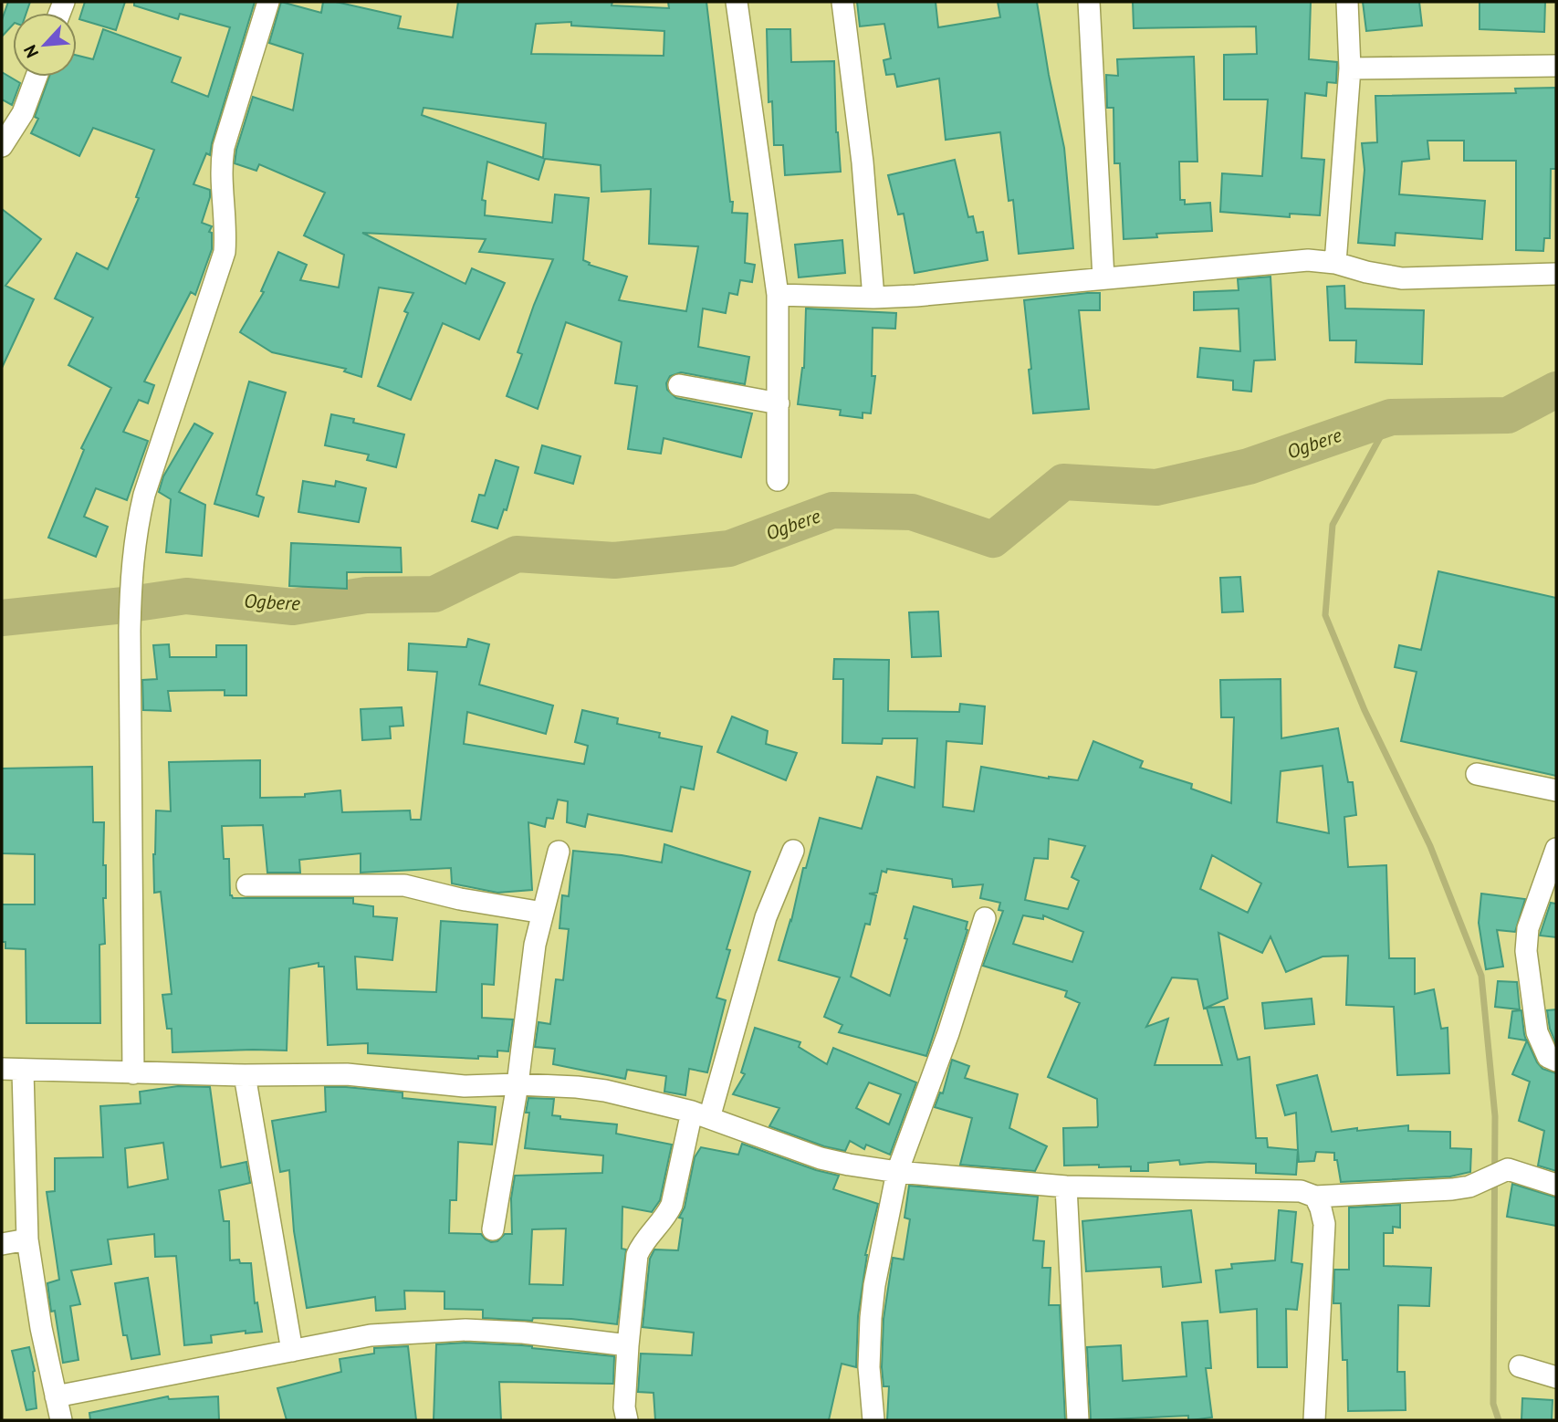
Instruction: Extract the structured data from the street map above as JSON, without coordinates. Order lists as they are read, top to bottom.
{
  "water": ["Ogbere"],
  "north": "bottom left"
}
